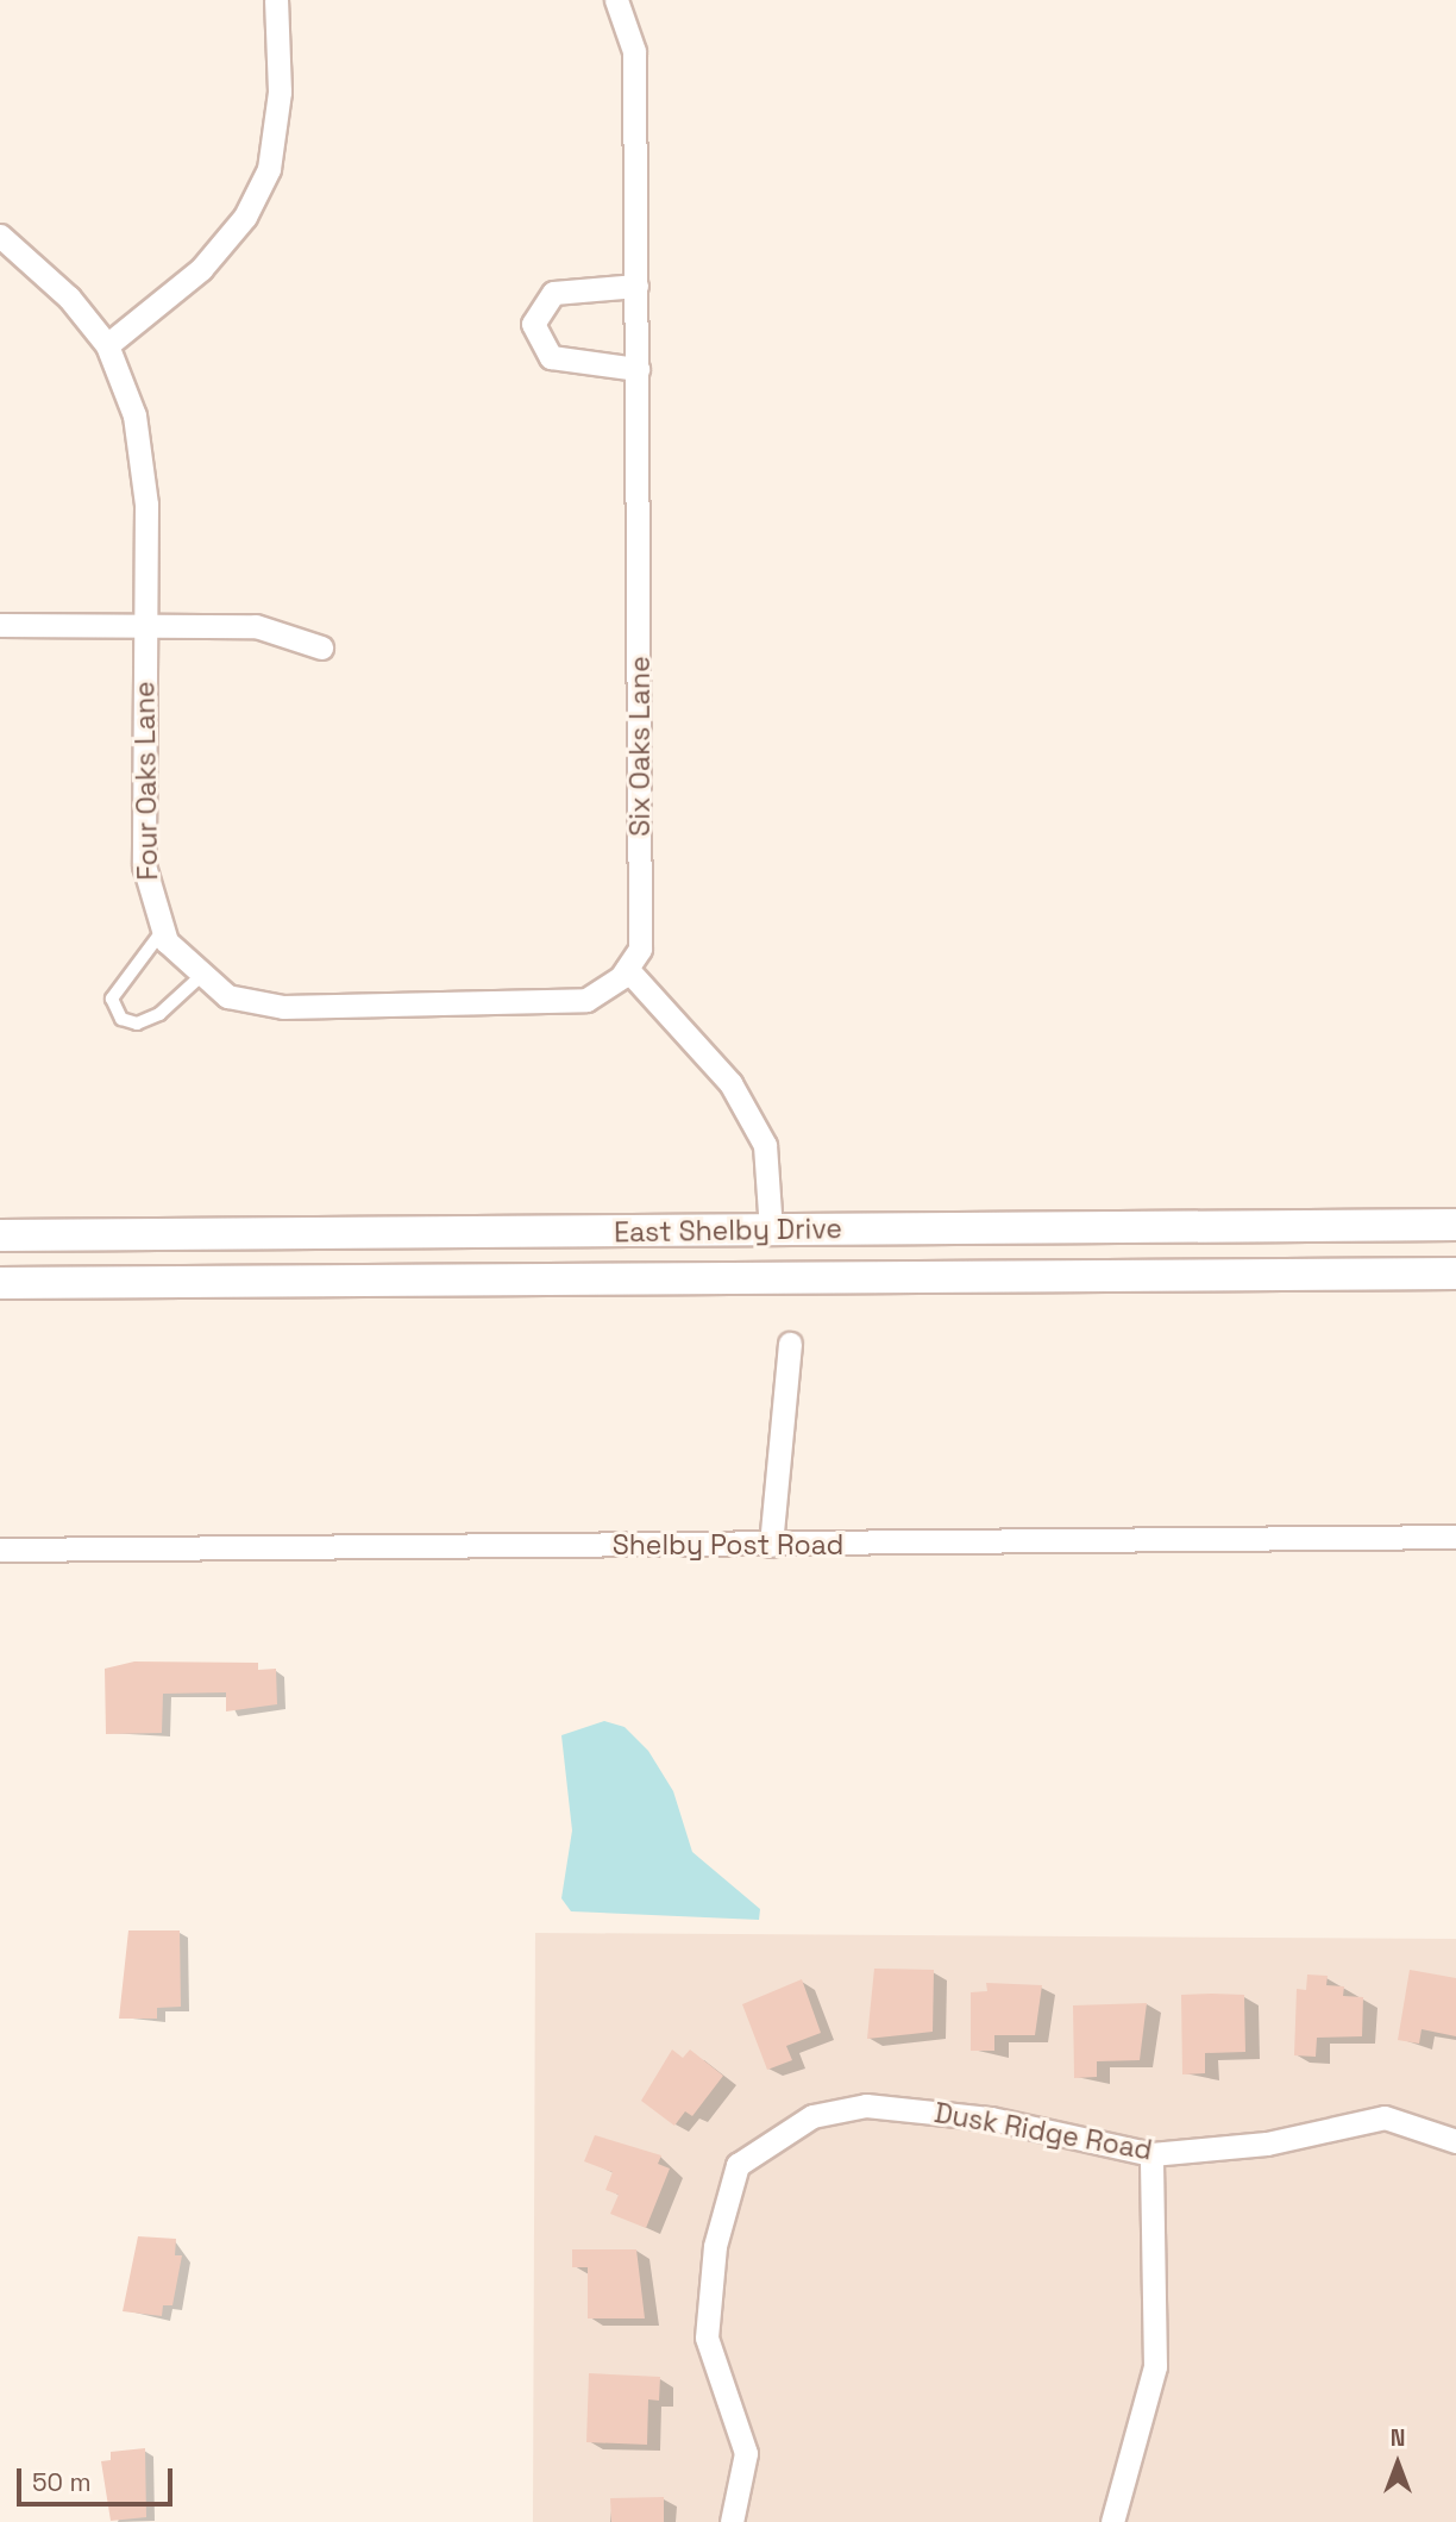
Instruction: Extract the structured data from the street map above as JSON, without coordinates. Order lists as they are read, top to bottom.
{
  "streets": {
    "main road": ["East Shelby Drive"],
    "street": [
      "Six Oaks Lane",
      "Four Oaks Lane",
      "Shelby Post Road",
      "Dusk Ridge Road"
    ]
  },
  "scale_bar": "50 m",
  "north": "top"
}
